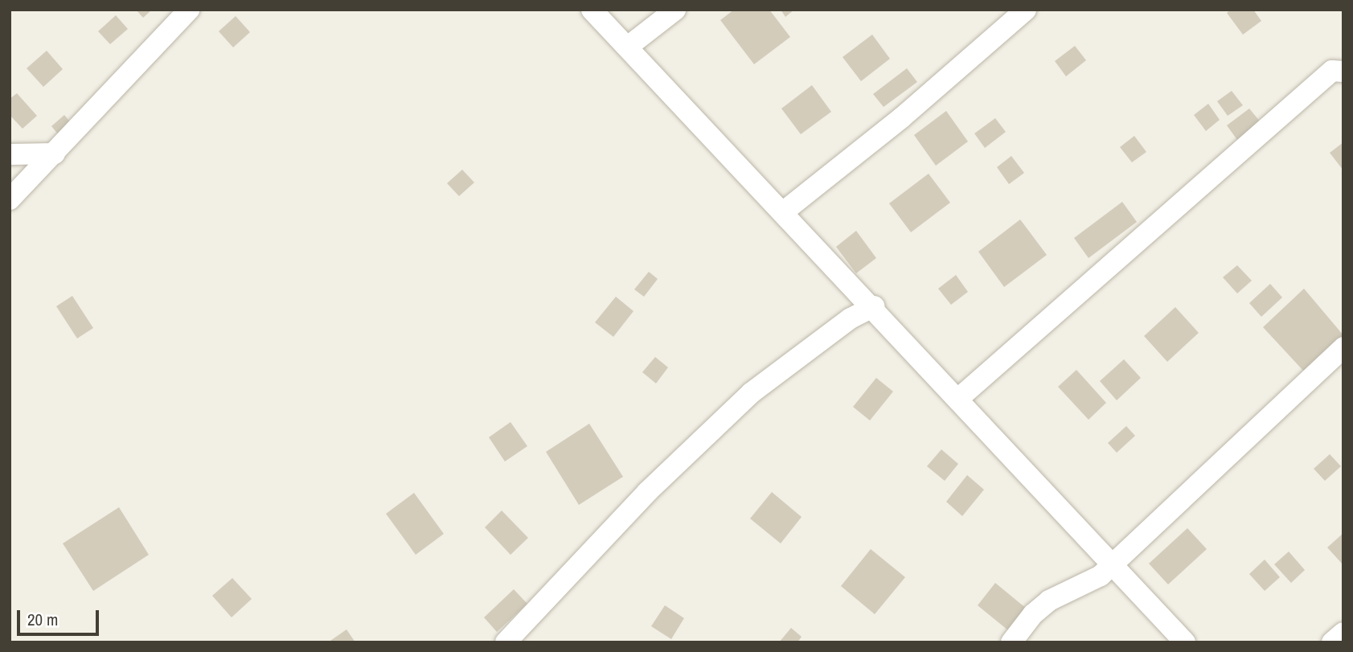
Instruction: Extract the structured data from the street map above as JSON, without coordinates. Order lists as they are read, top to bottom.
{
  "scale_bar": "20 m"
}
